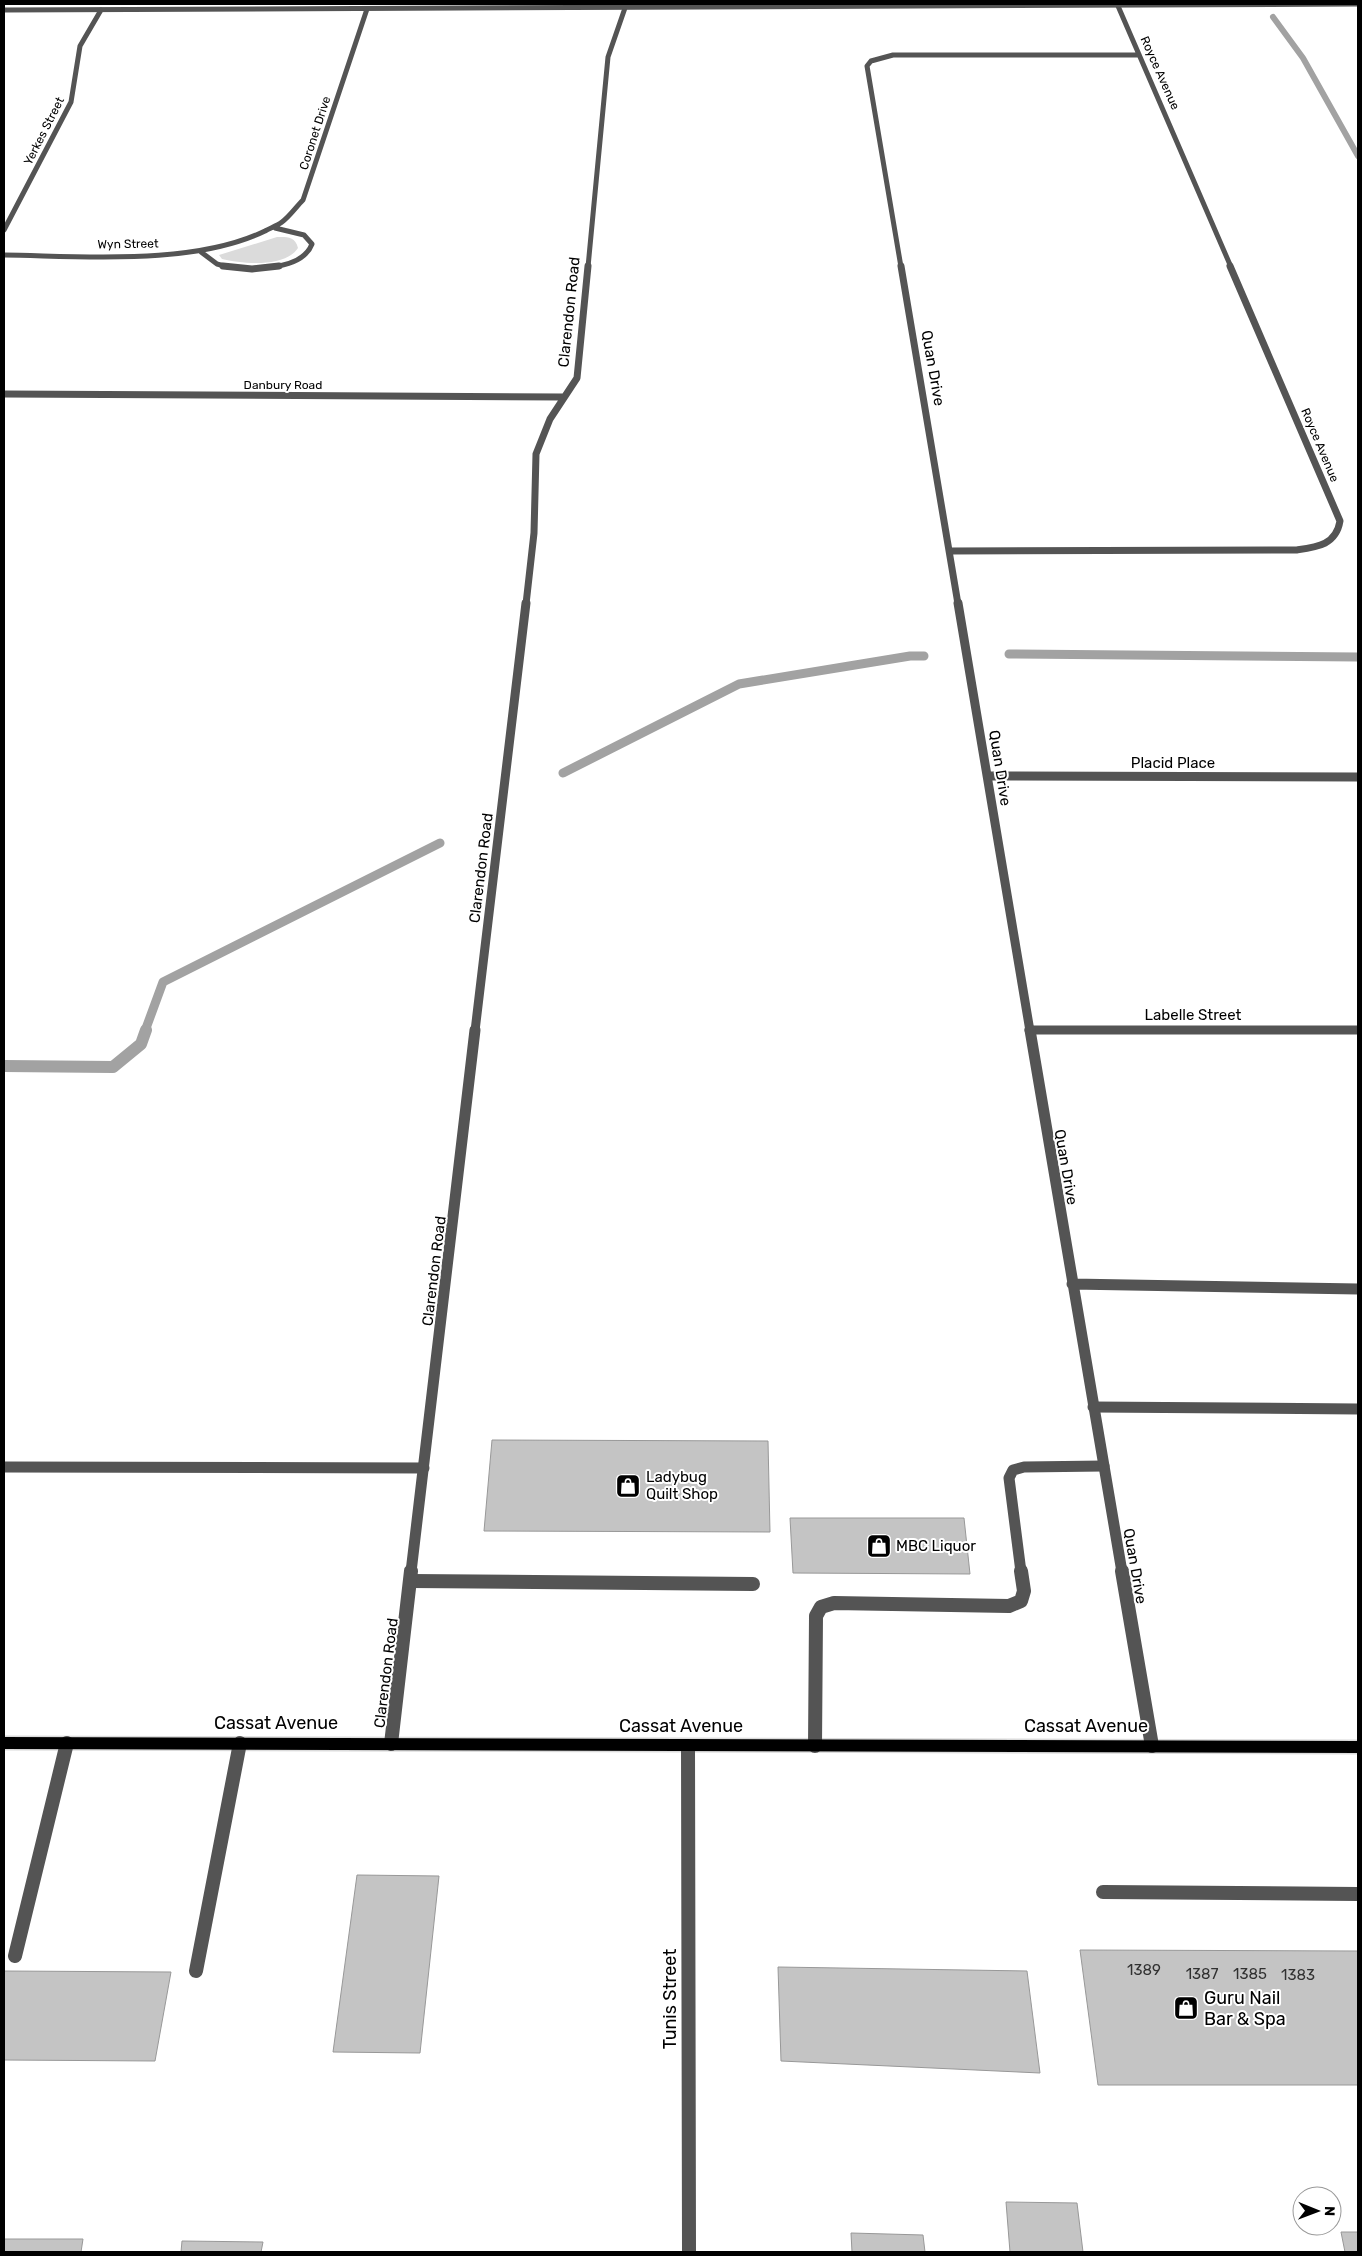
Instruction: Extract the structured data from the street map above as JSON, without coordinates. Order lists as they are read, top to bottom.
{
  "streets": {
    "main road": ["Cassat Avenue"],
    "street": [
      "Royce Avenue",
      "Yerkes Street",
      "Coronet Drive",
      "Wyn Street",
      "Clarendon Road",
      "Quan Drive",
      "Danbury Road",
      "Placid Place",
      "Labelle Street",
      "Tunis Street"
    ]
  },
  "crossings": [
    ["Royce Avenue", "Quan Drive"],
    ["Coronet Drive", "Wyn Street"],
    ["Clarendon Road", "Danbury Road"],
    ["Clarendon Road", "Cassat Avenue"],
    ["Quan Drive", "Placid Place"],
    ["Quan Drive", "Labelle Street"],
    ["Quan Drive", "Cassat Avenue"],
    ["Cassat Avenue", "Tunis Street"]
  ],
  "places": {
    "shop": ["Ladybug Quilt Shop", "MBC Liquor", "Guru Nail Bar & Spa"]
  },
  "house_numbers": [
    "1389",
    "1387",
    "1385",
    "1383"
  ],
  "north": "right"
}
